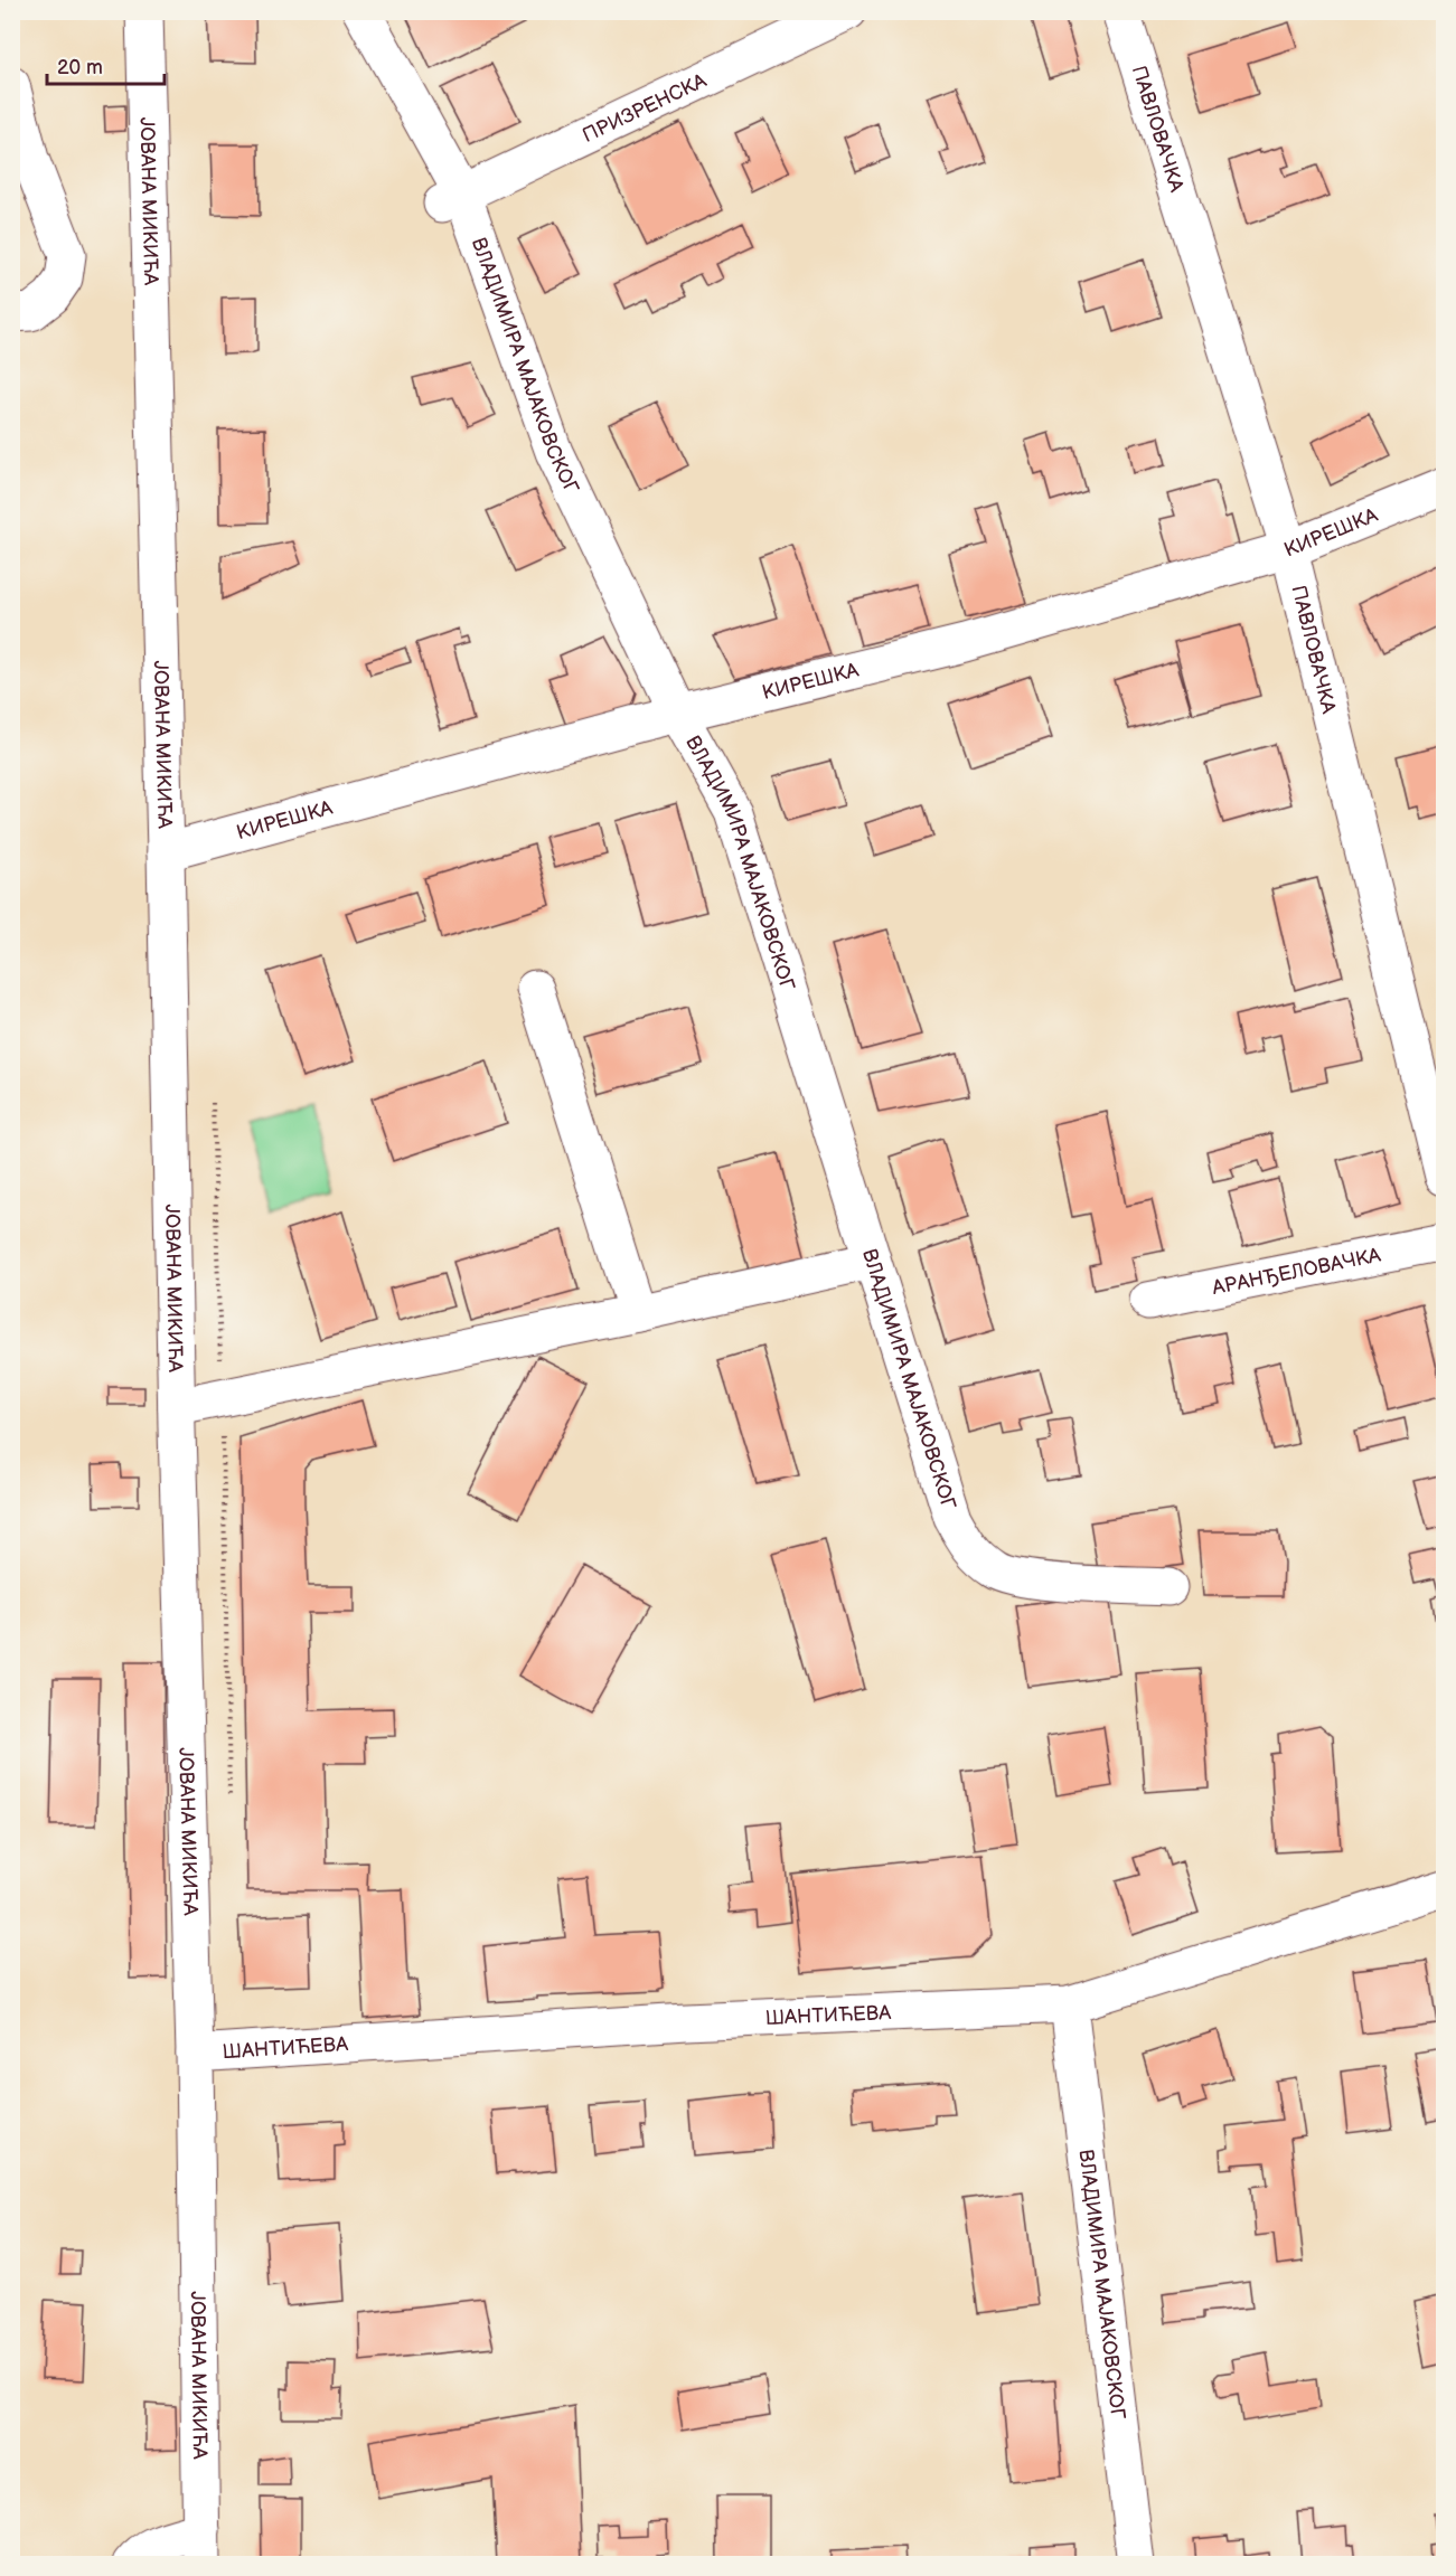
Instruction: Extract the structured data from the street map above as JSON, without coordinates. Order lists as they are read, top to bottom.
{
  "streets": {
    "street": [
      "ПРИЗРЕНСКА",
      "ПАВЛОВАЧКА",
      "ЈОВАНА МИКИЋА",
      "ВЛАДИМИРА МАЈАКОВСКОГ",
      "КИРЕШКА",
      "АРАНЂЕЛОВАЧКА",
      "ШАНТИЋЕВА"
    ]
  },
  "crossings": [
    ["ПРИЗРЕНСКА", "ВЛАДИМИРА МАЈАКОВСКОГ"],
    ["ПАВЛОВАЧКА", "КИРЕШКА"],
    ["ЈОВАНА МИКИЋА", "КИРЕШКА"],
    ["ЈОВАНА МИКИЋА", "ШАНТИЋЕВА"],
    ["ВЛАДИМИРА МАЈАКОВСКОГ", "КИРЕШКА"],
    ["ВЛАДИМИРА МАЈАКОВСКОГ", "ШАНТИЋЕВА"]
  ],
  "scale_bar": "20 m"
}
